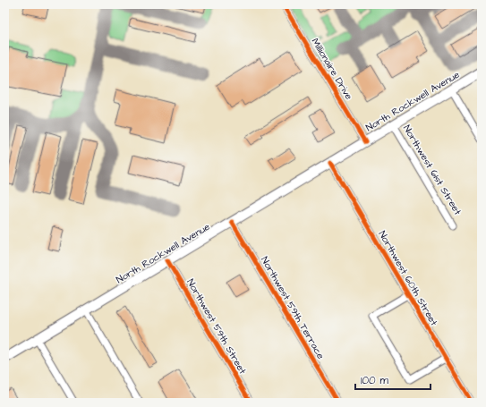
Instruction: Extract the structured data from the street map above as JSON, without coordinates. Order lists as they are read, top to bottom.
{
  "streets": {
    "main road": ["North Rockwell Avenue"],
    "street": [
      "Millionaire Drive",
      "Northwest 61st Street",
      "Northwest 60th Street",
      "Northwest 59th Terrace",
      "Northwest 59th Street"
    ]
  },
  "crossings": [
    ["Millionaire Drive", "North Rockwell Avenue"],
    ["North Rockwell Avenue", "Northwest 61st Street"],
    ["North Rockwell Avenue", "Northwest 60th Street"],
    ["North Rockwell Avenue", "Northwest 59th Terrace"],
    ["North Rockwell Avenue", "Northwest 59th Street"]
  ],
  "scale_bar": "100 m"
}
